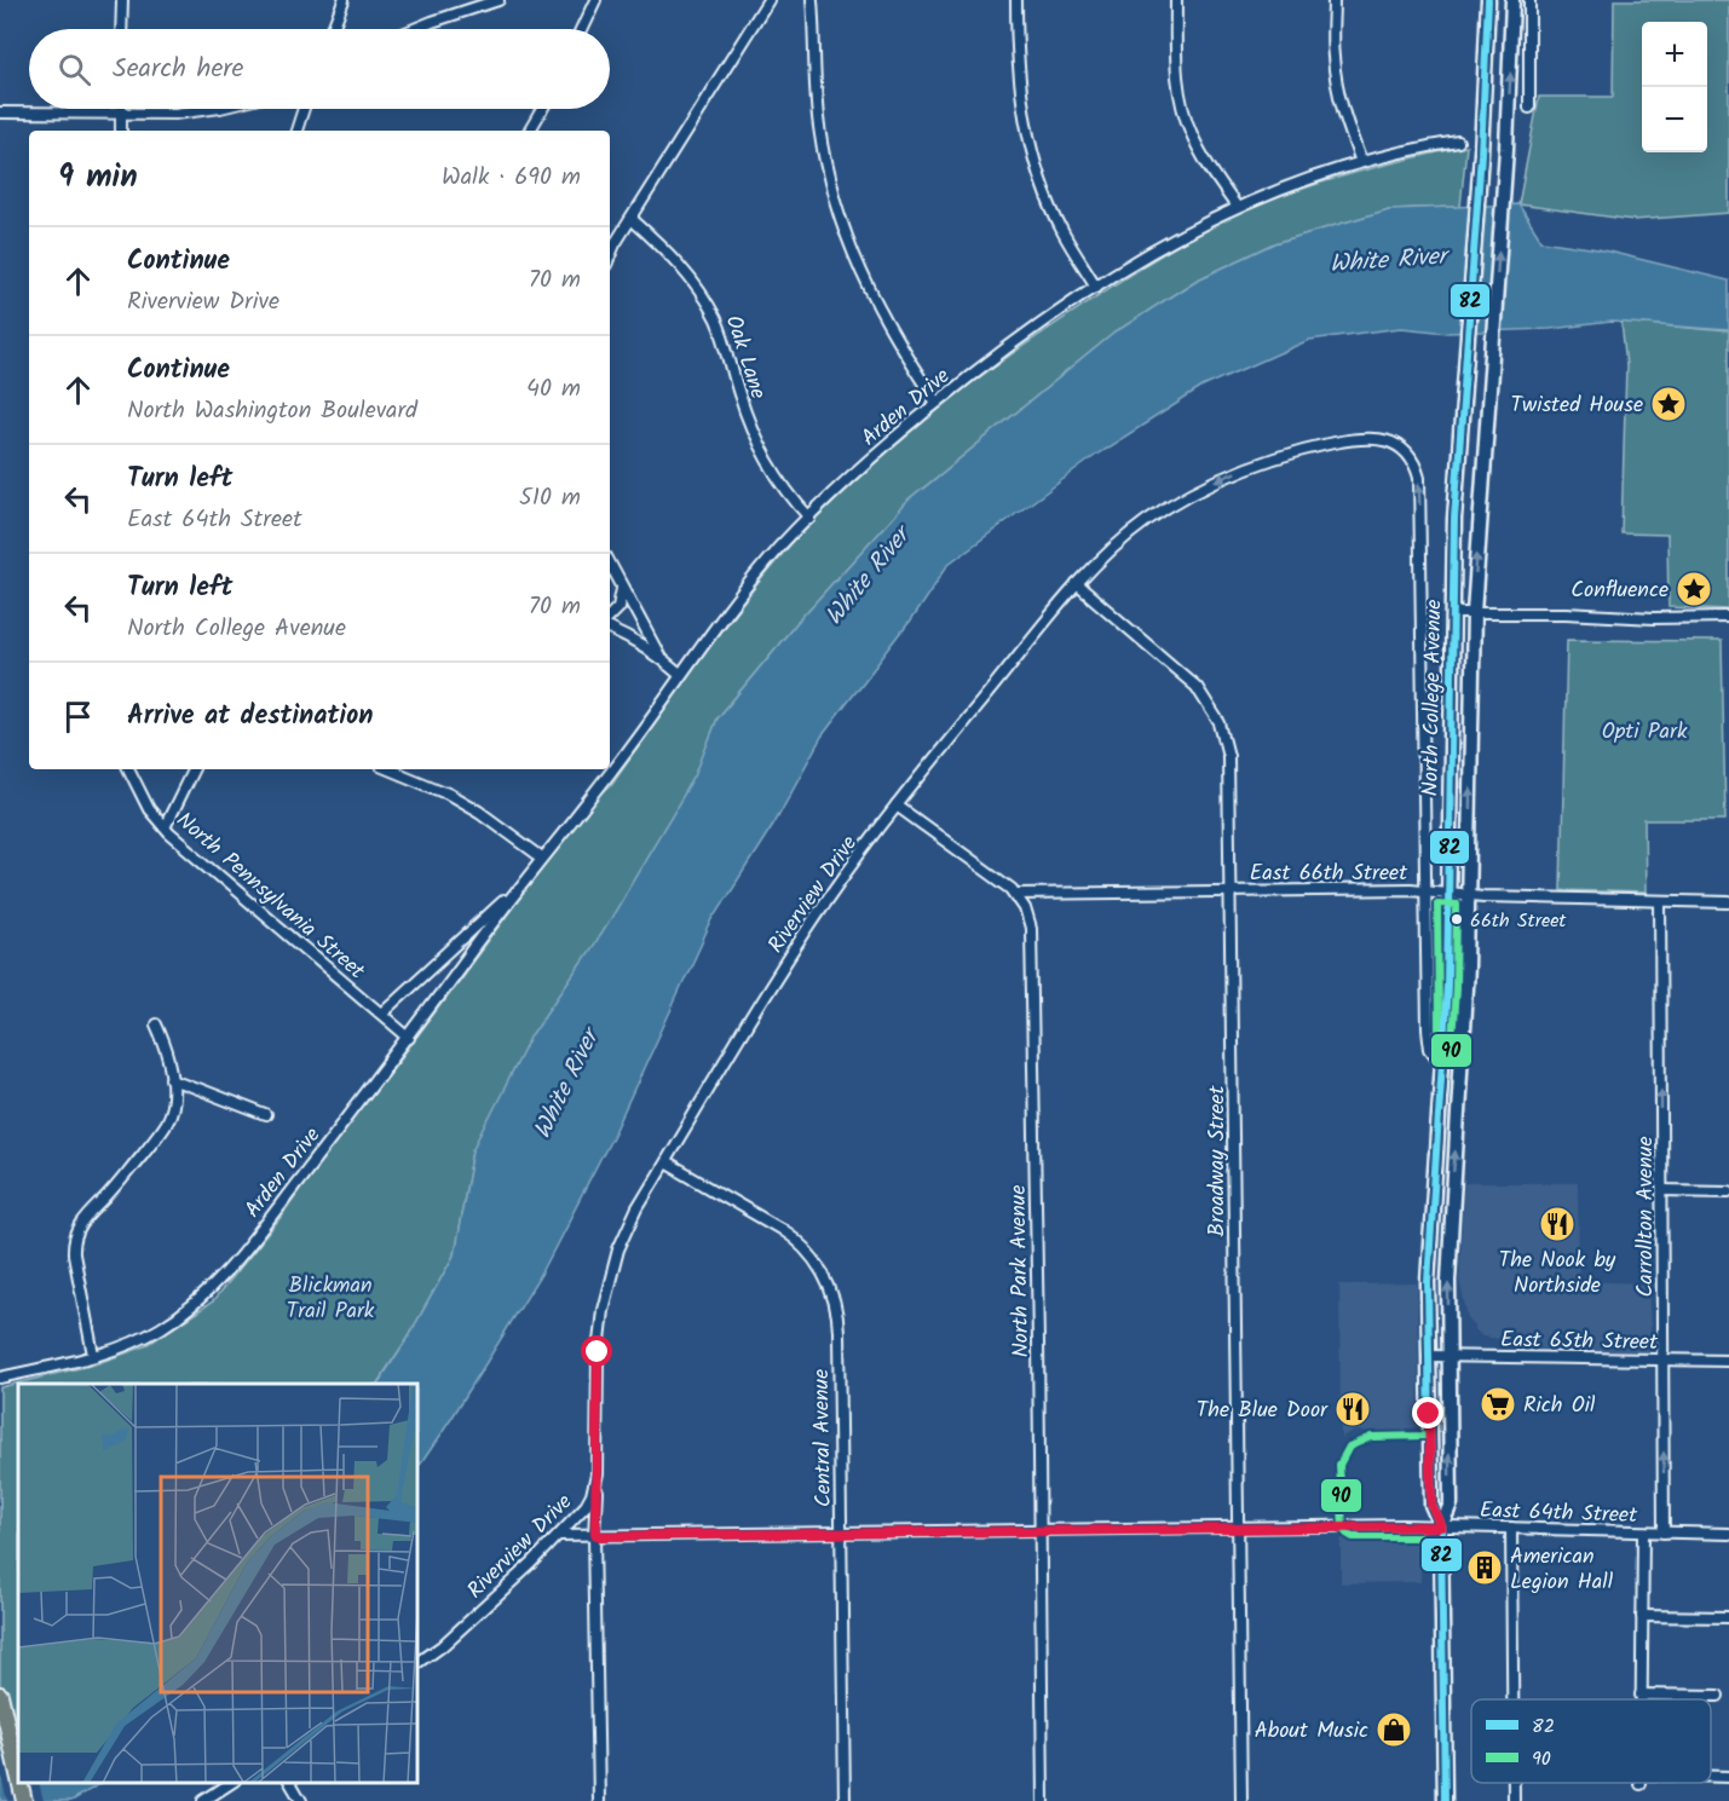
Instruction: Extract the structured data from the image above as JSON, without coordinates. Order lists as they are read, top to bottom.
{
  "streets": {
    "main road": ["North College Avenue"],
    "street": [
      "Oak Lane",
      "Arden Drive",
      "East 66th Street",
      "Riverview Drive",
      "North Pennsylvania Street",
      "Broadway Street",
      "Carrollton Avenue",
      "North Park Avenue",
      "East 65th Street",
      "Central Avenue",
      "East 64th Street"
    ]
  },
  "crossings": [
    ["Oak Lane", "Arden Drive"],
    ["Arden Drive", "North Pennsylvania Street"],
    ["North College Avenue", "East 66th Street"],
    ["North College Avenue", "Riverview Drive"],
    ["North College Avenue", "East 65th Street"],
    ["North College Avenue", "East 64th Street"],
    ["East 66th Street", "Riverview Drive"],
    ["East 66th Street", "Broadway Street"],
    ["East 66th Street", "Carrollton Avenue"],
    ["East 66th Street", "North Park Avenue"],
    ["Riverview Drive", "Broadway Street"],
    ["Riverview Drive", "Central Avenue"],
    ["Riverview Drive", "East 64th Street"],
    ["Broadway Street", "East 64th Street"],
    ["Carrollton Avenue", "East 65th Street"],
    ["Carrollton Avenue", "East 64th Street"],
    ["North Park Avenue", "East 64th Street"],
    ["Central Avenue", "East 64th Street"]
  ],
  "one_way": ["Carrollton Avenue"],
  "water": ["White River"],
  "parks": ["Opti Park", "Blickman Trail Park"],
  "places": {
    "place": ["Twisted House", "Confluence"],
    "other": ["66th Street"],
    "restaurant": ["The Nook by Northside", "The Blue Door"],
    "supermarket": ["Rich Oil"],
    "building": ["American Legion Hall"],
    "shop": ["About Music"]
  },
  "lines": ["transit line 82", "transit line 90"],
  "legend": ["82", "90"],
  "page": {
    "map_buttons": ["+", "−"],
    "search": "Search here",
    "heading": ["9 min", "Walk · 690 m"],
    "list": [
      ["Continue", "Riverview Drive", "70 m"],
      ["Continue", "North Washington Boulevard", "40 m"],
      ["Turn left", "East 64th Street", "510 m"],
      ["Turn left", "North College Avenue", "70 m"],
      "Arrive at destination"
    ]
  }
}
